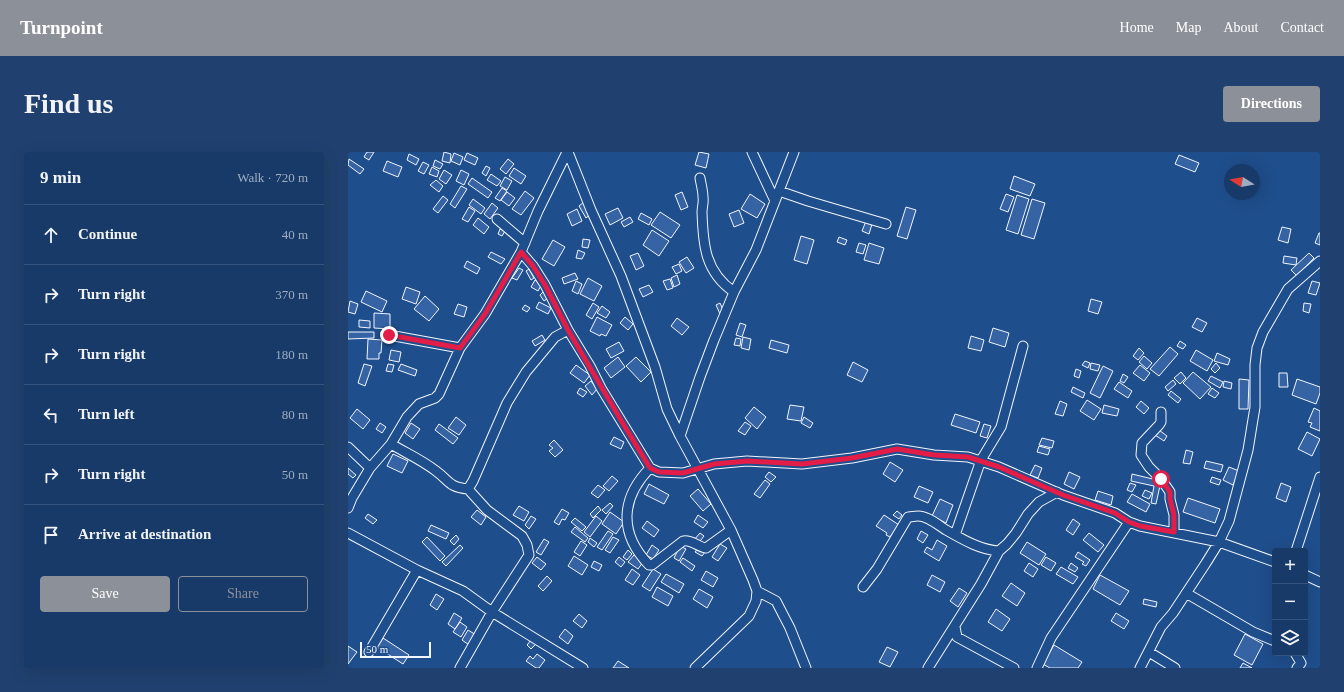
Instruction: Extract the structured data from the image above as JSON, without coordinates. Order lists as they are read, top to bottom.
{
  "scale_bar": "50 m",
  "north": "left",
  "page": {
    "header": "Turnpoint",
    "nav": [
      "Home",
      "Map",
      "About",
      "Contact"
    ],
    "buttons": [
      "Directions",
      ["Save", "Share"]
    ],
    "title": "Find us",
    "heading": ["9 min", "Walk · 720 m"],
    "list": [
      ["Continue", "40 m"],
      ["Turn right", "370 m"],
      ["Turn right", "180 m"],
      ["Turn left", "80 m"],
      ["Turn right", "50 m"],
      "Arrive at destination"
    ],
    "map_buttons": ["+", "−"],
    "scale": "50 m"
  }
}
